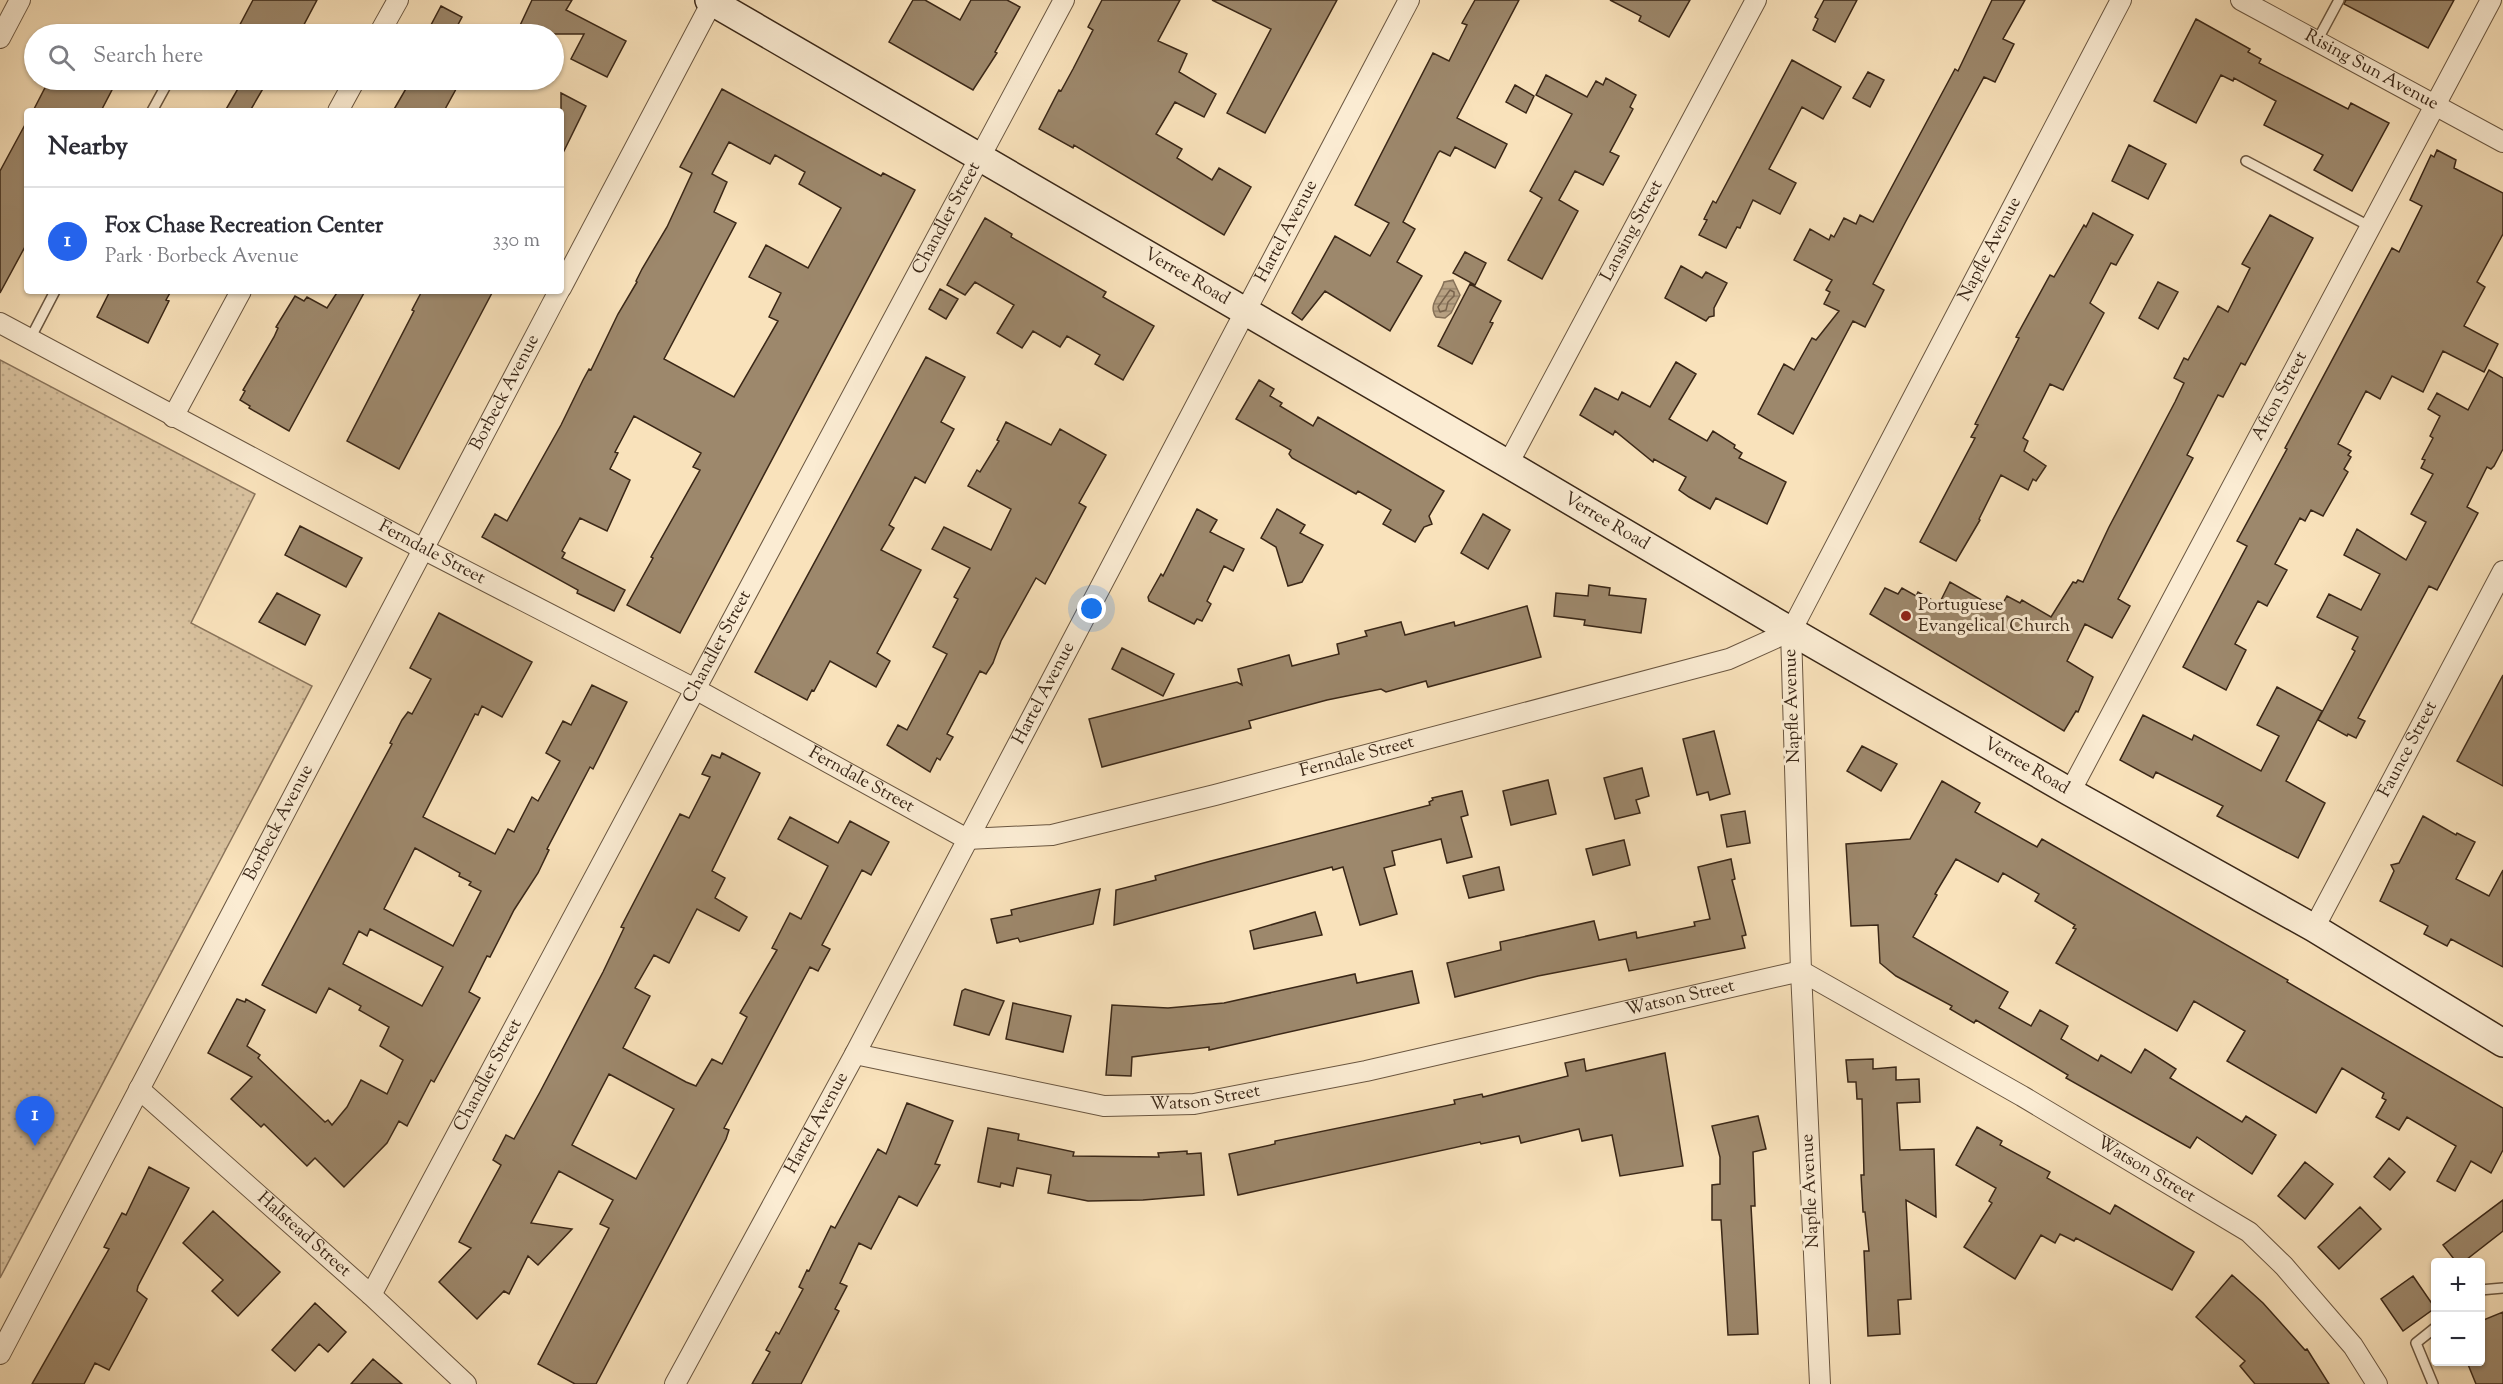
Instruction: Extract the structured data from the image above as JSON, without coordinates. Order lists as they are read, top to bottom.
{
  "streets": {
    "main road": ["Verree Road"],
    "street": [
      "Rising Sun Avenue",
      "Chandler Street",
      "Hartel Avenue",
      "Lansing Street",
      "Napfle Avenue",
      "Borbeck Avenue",
      "Afton Street",
      "Ferndale Street",
      "Faunce Street",
      "Watson Street",
      "Halstead Street"
    ]
  },
  "crossings": [
    ["Rising Sun Avenue", "Afton Street"],
    ["Chandler Street", "Verree Road"],
    ["Chandler Street", "Ferndale Street"],
    ["Chandler Street", "Halstead Street"],
    ["Hartel Avenue", "Verree Road"],
    ["Hartel Avenue", "Ferndale Street"],
    ["Hartel Avenue", "Watson Street"],
    ["Lansing Street", "Verree Road"],
    ["Napfle Avenue", "Verree Road"],
    ["Napfle Avenue", "Ferndale Street"],
    ["Napfle Avenue", "Watson Street"],
    ["Verree Road", "Borbeck Avenue"],
    ["Verree Road", "Afton Street"],
    ["Verree Road", "Ferndale Street"],
    ["Verree Road", "Faunce Street"],
    ["Borbeck Avenue", "Ferndale Street"],
    ["Borbeck Avenue", "Halstead Street"]
  ],
  "places": ["Portuguese Evangelical Church"],
  "page": {
    "search": "Search here",
    "heading": "Nearby",
    "list": [
      {
        "mark": "1",
        "name": "Fox Chase Recreation Center",
        "note": "Park · Borbeck Avenue",
        "value": "330 m"
      }
    ],
    "pins": "1",
    "map_buttons": ["+", "−"]
  }
}
